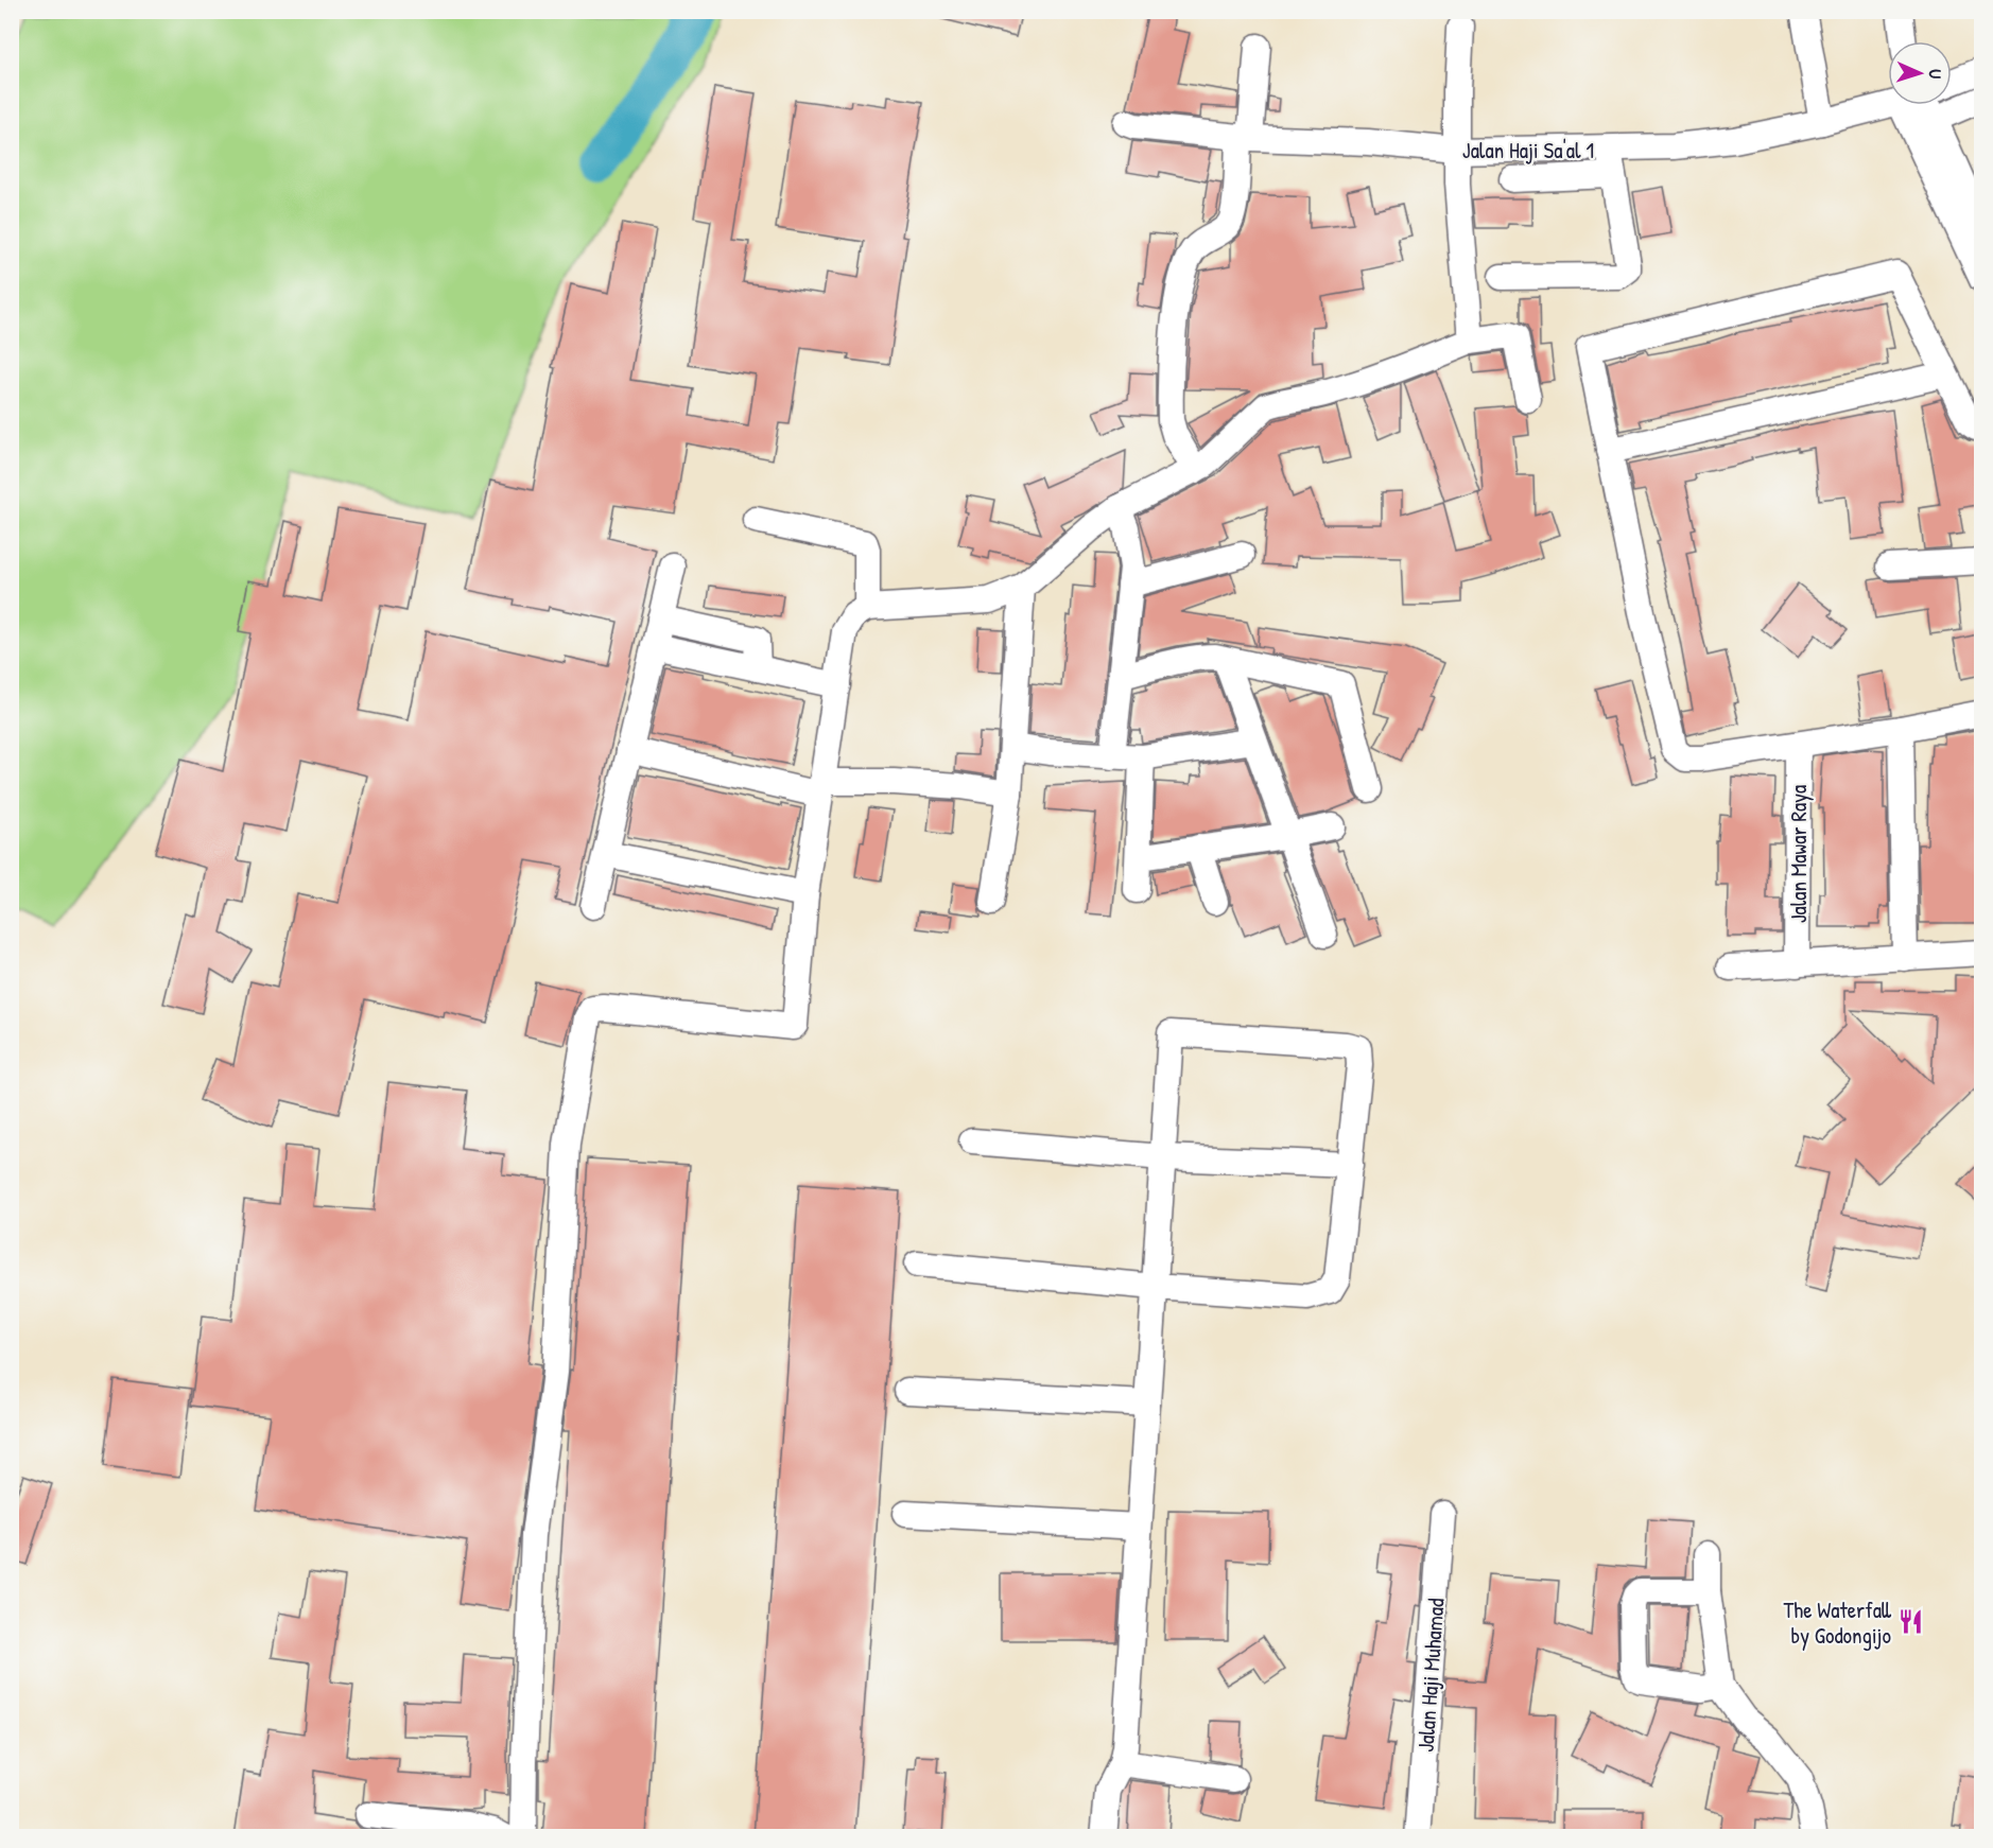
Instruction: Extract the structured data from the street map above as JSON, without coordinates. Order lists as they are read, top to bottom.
{
  "streets": {
    "street": ["Jalan Haji Sa'al 1", "Jalan Mawar Raya", "Jalan Haji Muhamad"]
  },
  "places": {
    "restaurant": ["The Waterfall by Godongijo"]
  },
  "north": "right"
}
